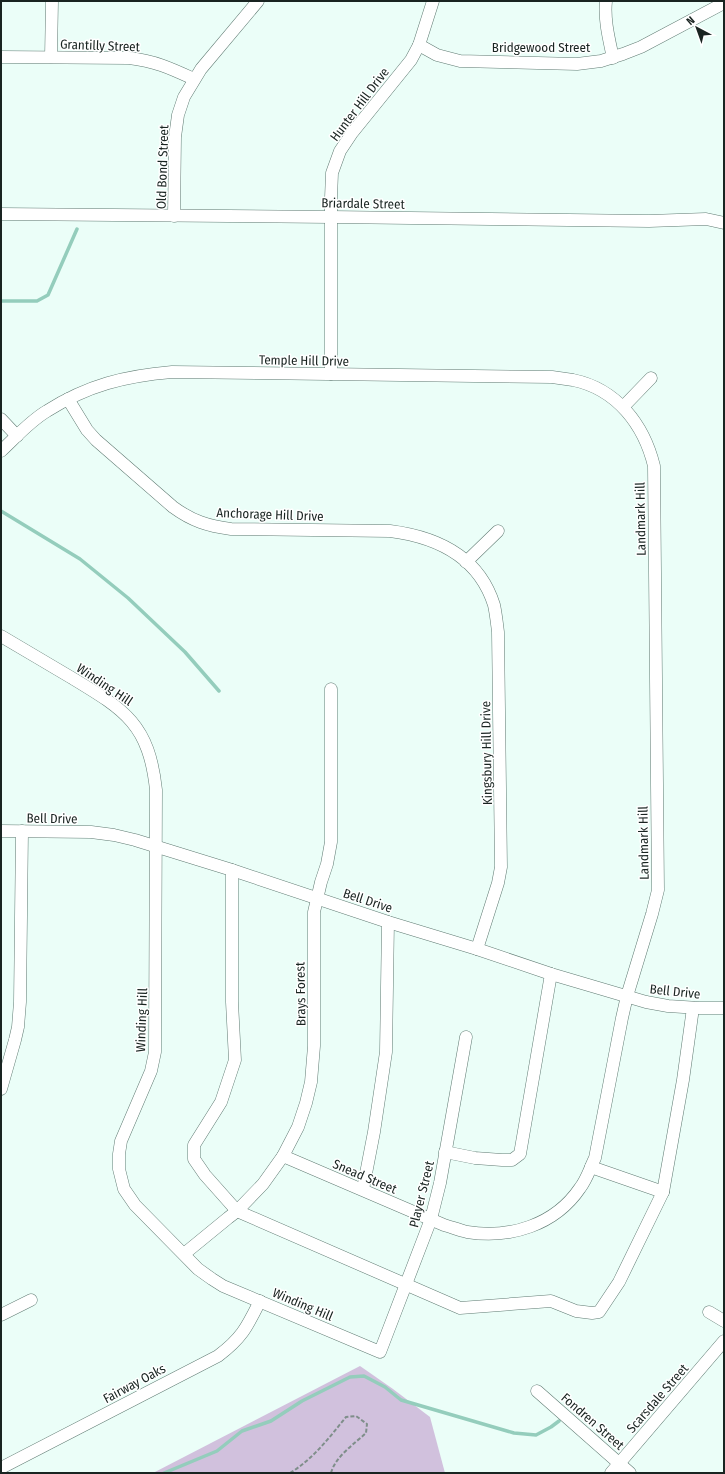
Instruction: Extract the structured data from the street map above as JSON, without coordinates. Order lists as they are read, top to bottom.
{
  "streets": {
    "street": [
      "Grantilly Street",
      "Bridgewood Street",
      "Hunter Hill Drive",
      "Old Bond Street",
      "Briardale Street",
      "Temple Hill Drive",
      "Anchorage Hill Drive",
      "Landmark Hill",
      "Winding Hill",
      "Kingsbury Hill Drive",
      "Bell Drive",
      "Brays Forest",
      "Snead Street",
      "Player Street",
      "Fairway Oaks",
      "Scarsdale Street",
      "Fondren Street"
    ]
  },
  "crossings": [
    ["Grantilly Street", "Old Bond Street"],
    ["Bridgewood Street", "Hunter Hill Drive"],
    ["Hunter Hill Drive", "Briardale Street"],
    ["Hunter Hill Drive", "Temple Hill Drive"],
    ["Old Bond Street", "Briardale Street"],
    ["Temple Hill Drive", "Anchorage Hill Drive"],
    ["Temple Hill Drive", "Landmark Hill"],
    ["Anchorage Hill Drive", "Kingsbury Hill Drive"],
    ["Landmark Hill", "Bell Drive"],
    ["Landmark Hill", "Snead Street"],
    ["Winding Hill", "Bell Drive"],
    ["Winding Hill", "Brays Forest"],
    ["Winding Hill", "Player Street"],
    ["Winding Hill", "Fairway Oaks"],
    ["Kingsbury Hill Drive", "Bell Drive"],
    ["Bell Drive", "Brays Forest"],
    ["Brays Forest", "Snead Street"],
    ["Snead Street", "Player Street"],
    ["Scarsdale Street", "Fondren Street"]
  ],
  "north": "top left"
}
